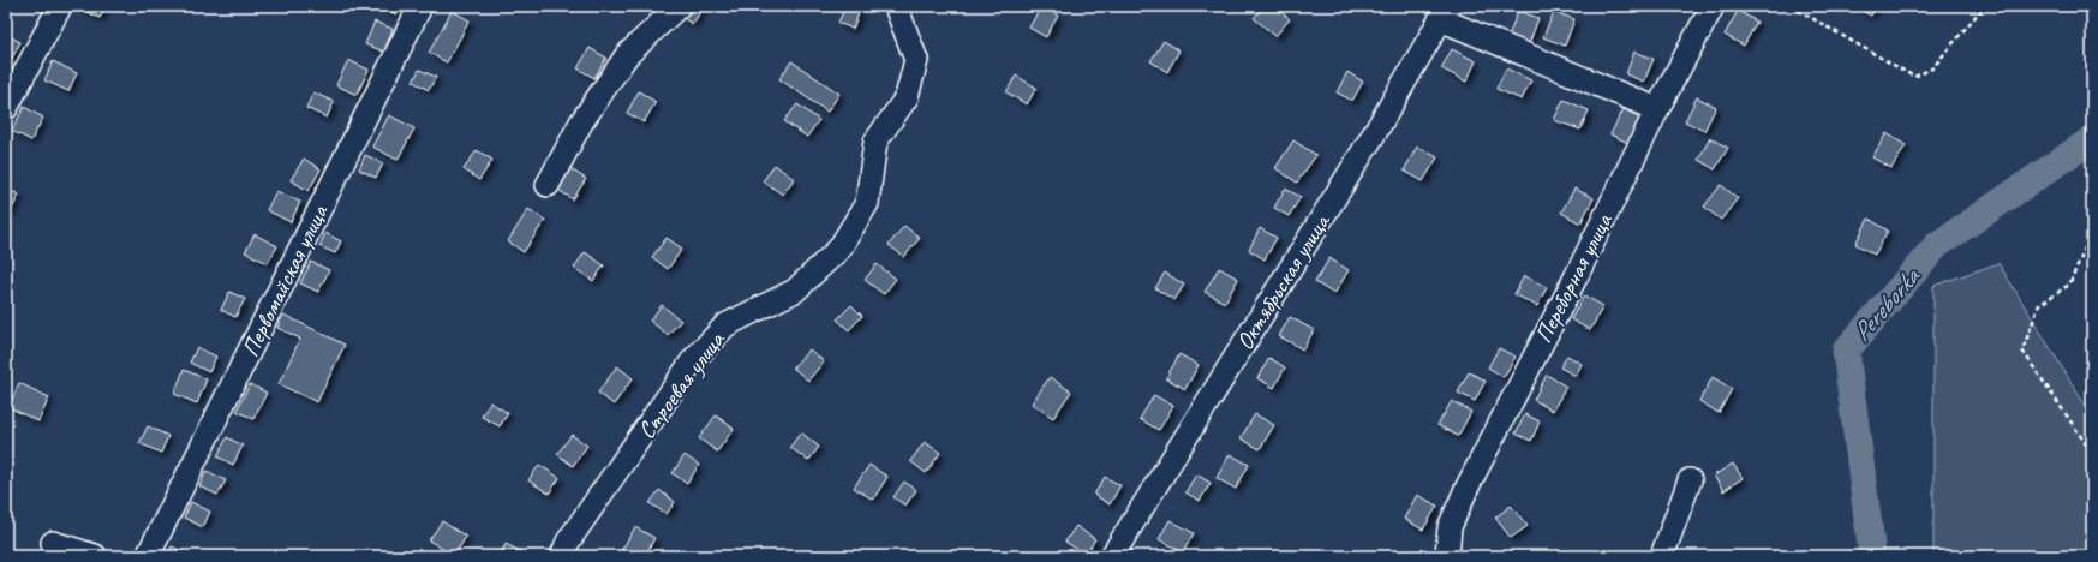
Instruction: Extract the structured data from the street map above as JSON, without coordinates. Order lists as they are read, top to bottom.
{
  "streets": {
    "street": [
      "Переборная улица",
      "Первомайская улица",
      "Октябрьская улица",
      "Строевая улица"
    ]
  },
  "water": ["Pereborka"]
}
